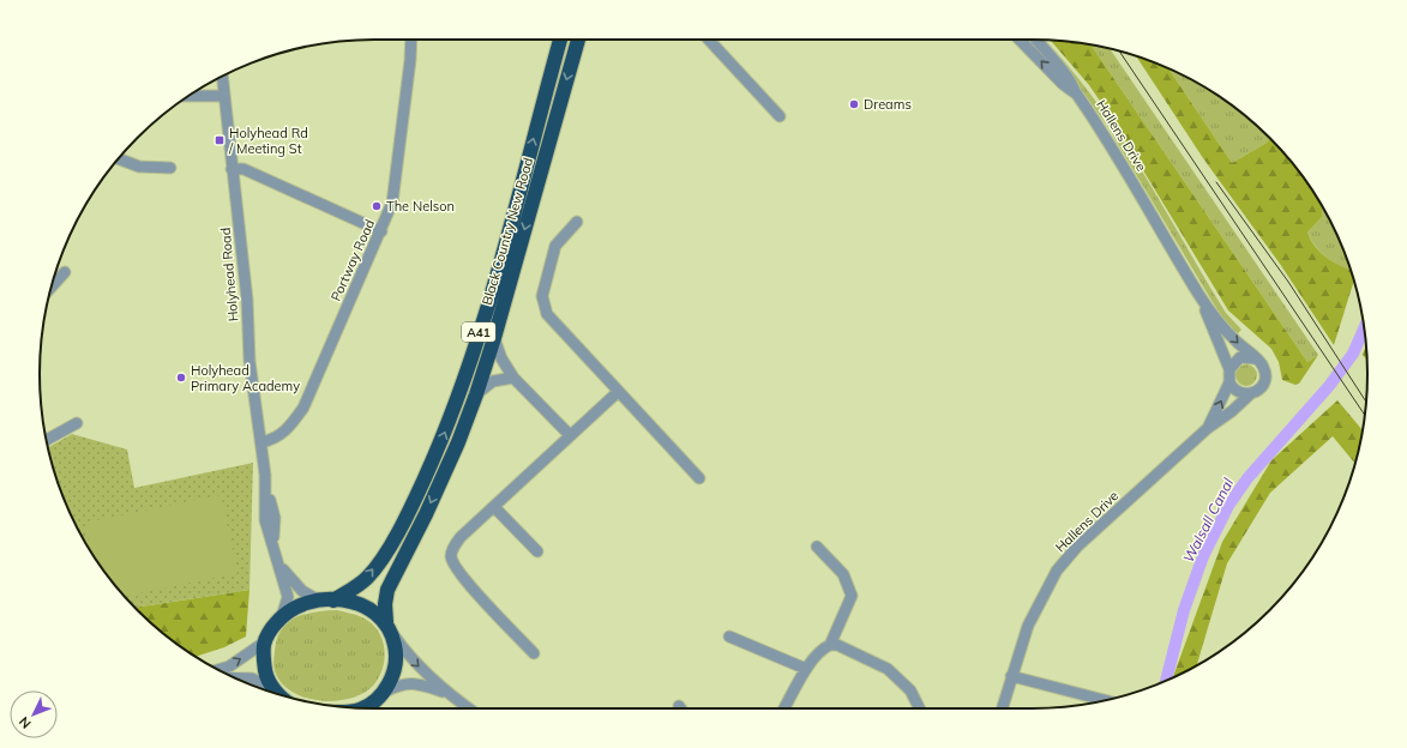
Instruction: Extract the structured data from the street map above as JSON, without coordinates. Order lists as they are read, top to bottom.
{
  "streets": {
    "highway": ["Black Country New Road", "A41"],
    "street": ["Hallens Drive", "Portway Road", "Holyhead Road"]
  },
  "crossings": [
    ["Black Country New Road", "A41"],
    ["Portway Road", "Holyhead Road"]
  ],
  "water": ["Walsall Canal"],
  "places": {
    "other": ["Dreams", "The Nelson", "Holyhead Primary Academy"],
    "transit": ["Holyhead Rd / Meeting St"]
  },
  "north": "bottom left"
}
